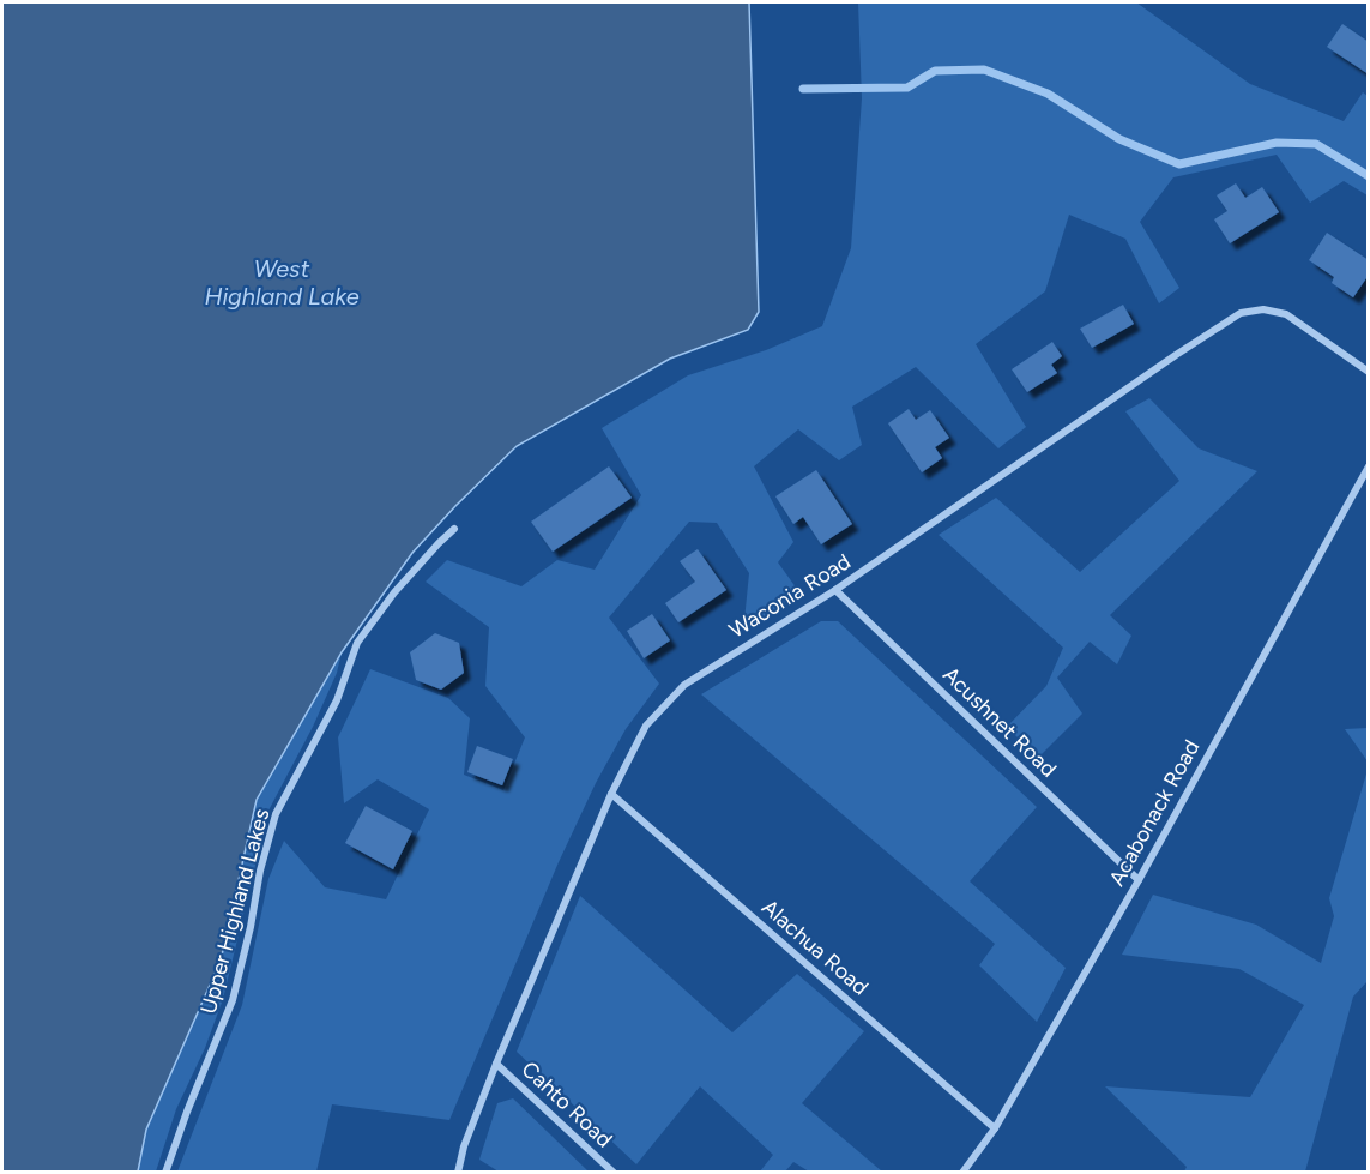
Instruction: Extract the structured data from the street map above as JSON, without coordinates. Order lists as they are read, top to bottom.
{
  "streets": {
    "street": [
      "Waconia Road",
      "Acushnet Road",
      "Acabonack Road",
      "Upper Highland Lakes",
      "Alachua Road",
      "Cahto Road"
    ]
  },
  "crossings": [
    ["Waconia Road", "Acushnet Road"],
    ["Waconia Road", "Alachua Road"],
    ["Waconia Road", "Cahto Road"],
    ["Acushnet Road", "Acabonack Road"],
    ["Acabonack Road", "Alachua Road"]
  ],
  "water": ["West Highland Lake"]
}
